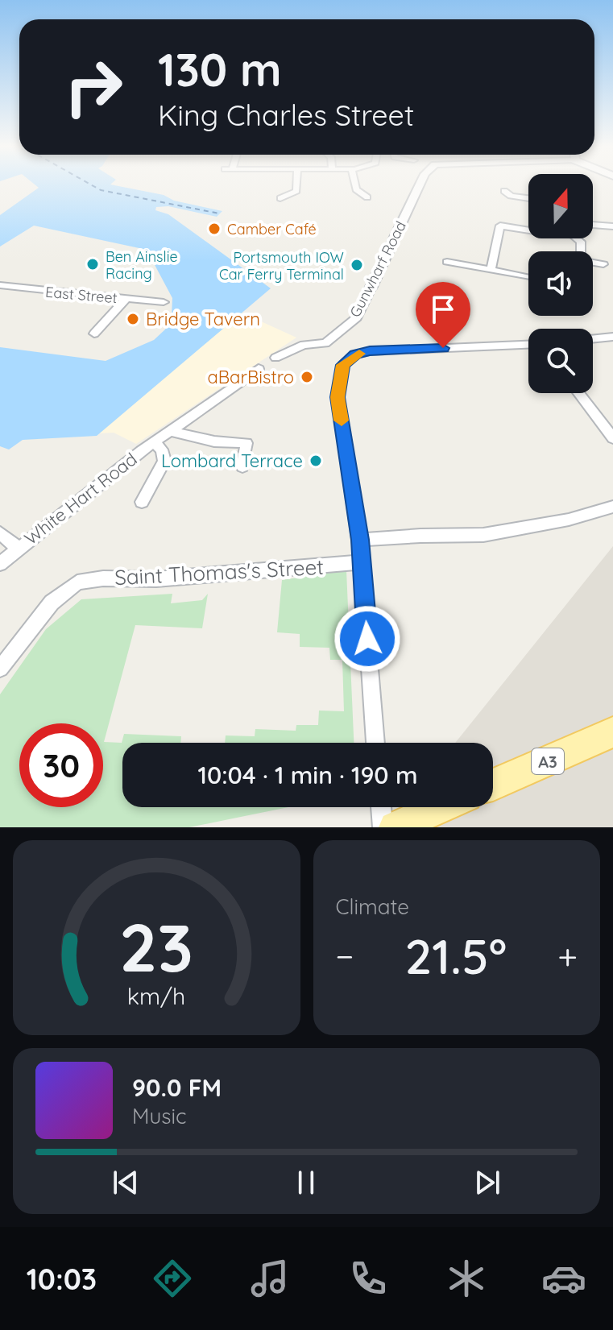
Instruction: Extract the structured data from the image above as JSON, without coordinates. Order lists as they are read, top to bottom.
{
  "streets": {
    "main road": ["A3"],
    "street": [
      "Gunwharf Road",
      "East Street",
      "White Hart Road",
      "Saint Thomas's Street"
    ]
  },
  "places": [
    "Camber Café",
    "Ben Ainslie Racing",
    "Portsmouth IOW Car Ferry Terminal",
    "Bridge Tavern",
    "aBarBistro",
    "Lombard Terrace"
  ],
  "north": "top",
  "page": {
    "turn": ["130 m", "King Charles Street"],
    "limit": "30",
    "trip": "10:04 · 1 min · 190 m",
    "tile": "Climate",
    "heat": ["−", "21.5°", "+"],
    "song": ["90.0 FM", "Music"],
    "tabs": "10:03",
    "gauge": ["23", "km/h"]
  }
}
